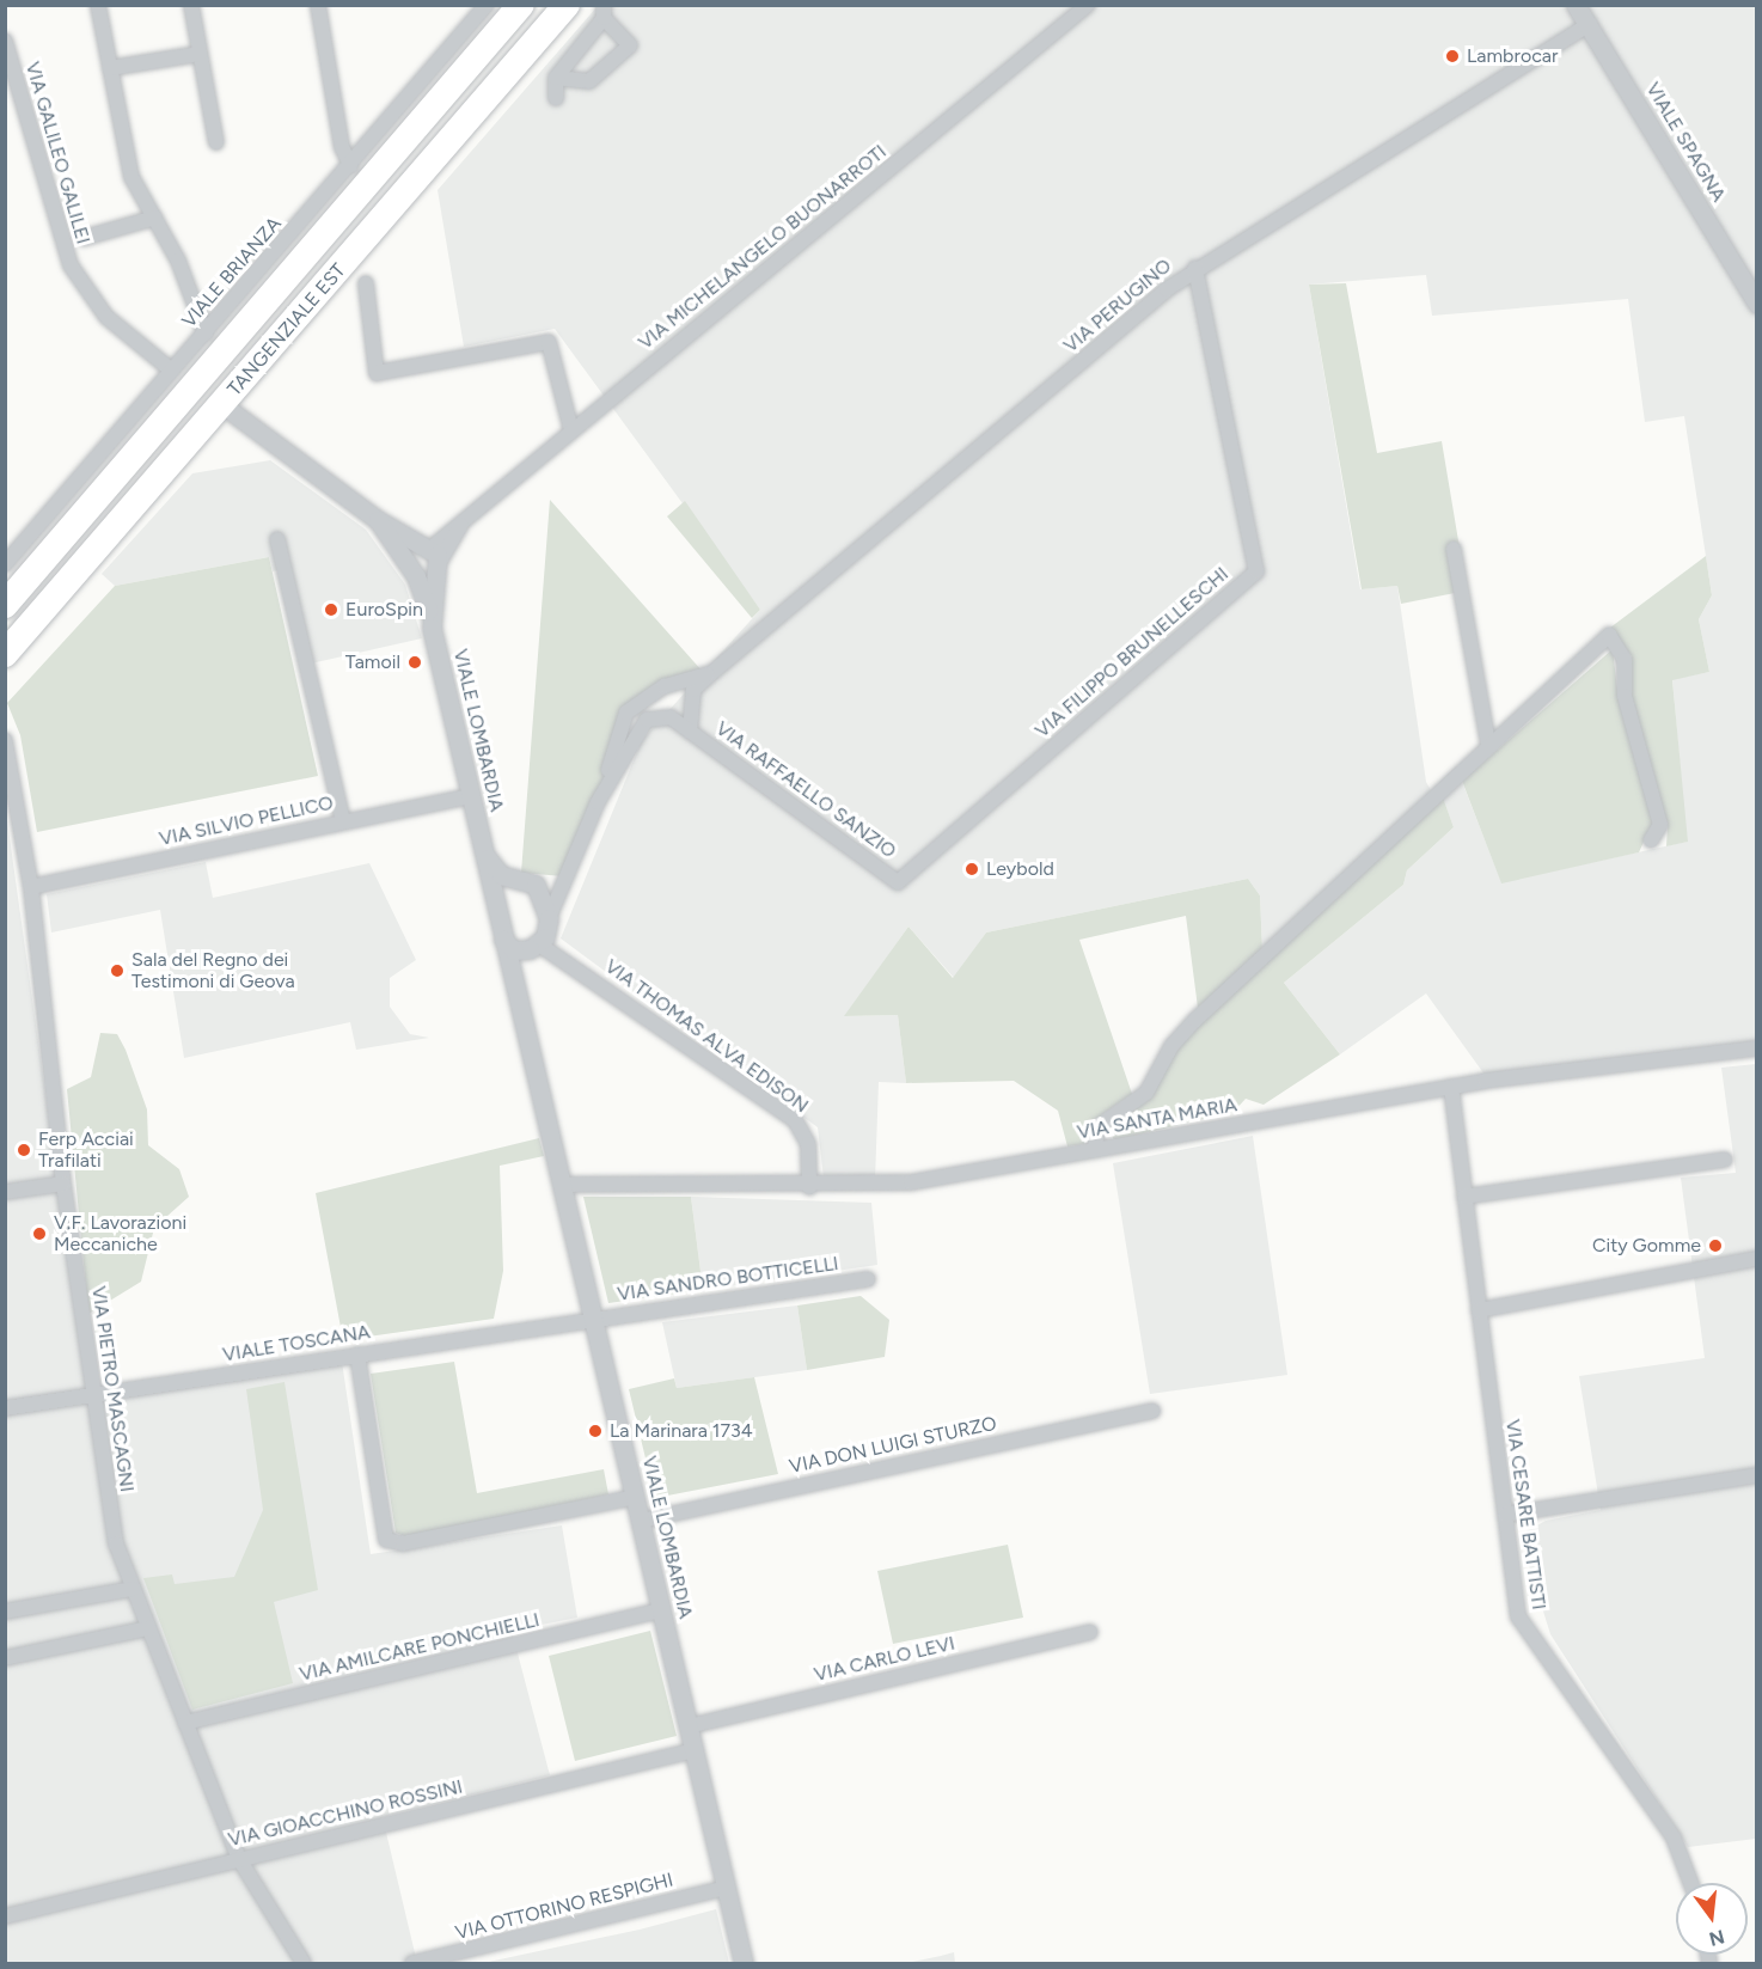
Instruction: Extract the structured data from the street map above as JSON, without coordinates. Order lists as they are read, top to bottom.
{
  "streets": {
    "highway": ["TANGENZIALE EST"],
    "street": [
      "VIALE SPAGNA",
      "VIA GALILEO GALILEI",
      "VIA MICHELANGELO BUONARROTI",
      "VIALE BRIANZA",
      "VIA PERUGINO",
      "VIA FILIPPO BRUNELLESCHI",
      "VIALE LOMBARDIA",
      "VIA RAFFAELLO SANZIO",
      "VIA SILVIO PELLICO",
      "VIA THOMAS ALVA EDISON",
      "VIA SANTA MARIA",
      "VIA SANDRO BOTTICELLI",
      "VIALE TOSCANA",
      "VIA PIETRO MASCAGNI",
      "VIA DON LUIGI STURZO",
      "VIA CESARE BATTISTI",
      "VIA AMILCARE PONCHIELLI",
      "VIA CARLO LEVI",
      "VIA GIOACCHINO ROSSINI",
      "VIA OTTORINO RESPIGHI"
    ]
  },
  "crossings": [
    ["VIALE SPAGNA", "VIA PERUGINO"],
    ["VIA MICHELANGELO BUONARROTI", "VIALE LOMBARDIA"],
    ["VIA PERUGINO", "VIA FILIPPO BRUNELLESCHI"],
    ["VIA PERUGINO", "VIALE LOMBARDIA"],
    ["VIA PERUGINO", "VIA RAFFAELLO SANZIO"],
    ["VIA PERUGINO", "VIA THOMAS ALVA EDISON"],
    ["VIA FILIPPO BRUNELLESCHI", "VIA RAFFAELLO SANZIO"],
    ["VIALE LOMBARDIA", "VIA SILVIO PELLICO"],
    ["VIALE LOMBARDIA", "VIA THOMAS ALVA EDISON"],
    ["VIALE LOMBARDIA", "VIA SANTA MARIA"],
    ["VIALE LOMBARDIA", "VIA SANDRO BOTTICELLI"],
    ["VIALE LOMBARDIA", "VIALE TOSCANA"],
    ["VIALE LOMBARDIA", "VIA DON LUIGI STURZO"],
    ["VIALE LOMBARDIA", "VIA AMILCARE PONCHIELLI"],
    ["VIALE LOMBARDIA", "VIA CARLO LEVI"],
    ["VIALE LOMBARDIA", "VIA GIOACCHINO ROSSINI"],
    ["VIALE LOMBARDIA", "VIA OTTORINO RESPIGHI"],
    ["VIA SILVIO PELLICO", "VIA PIETRO MASCAGNI"],
    ["VIA THOMAS ALVA EDISON", "VIA SANTA MARIA"],
    ["VIA SANTA MARIA", "VIA CESARE BATTISTI"],
    ["VIA SANDRO BOTTICELLI", "VIALE TOSCANA"],
    ["VIALE TOSCANA", "VIA PIETRO MASCAGNI"],
    ["VIA PIETRO MASCAGNI", "VIA AMILCARE PONCHIELLI"],
    ["VIA PIETRO MASCAGNI", "VIA GIOACCHINO ROSSINI"]
  ],
  "places": [
    "Lambrocar",
    "EuroSpin",
    "Tamoil",
    "Leybold",
    "Sala del Regno dei Testimoni di Geova",
    "Ferp Acciai Trafilati",
    "V.F. Lavorazioni Meccaniche",
    "City Gomme",
    "La Marinara 1734"
  ],
  "north": "bottom"
}
